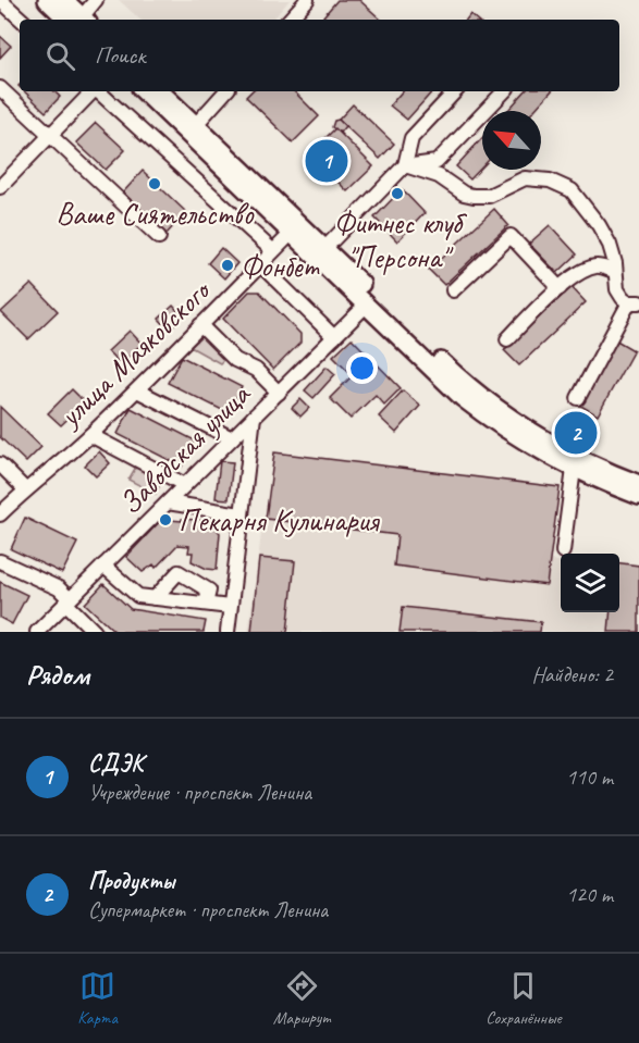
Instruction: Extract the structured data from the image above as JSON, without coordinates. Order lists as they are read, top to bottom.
{
  "streets": {
    "street": ["улица Маяковского", "Заводская улица"]
  },
  "places": [
    "Ваше Сиятельство",
    "Фитнес клуб \"Персона\"",
    "Фонбет",
    "Пекарня Кулинария"
  ],
  "north": "top left",
  "page": {
    "search": "Поиск",
    "pins": ["1", "2"],
    "heading": ["Рядом", "Найдено: 2"],
    "list": [
      {
        "mark": "1",
        "name": "СДЭК",
        "note": "Учреждение · проспект Ленина",
        "value": "110 m"
      },
      {
        "mark": "2",
        "name": "Продукты",
        "note": "Супермаркет · проспект Ленина",
        "value": "120 m"
      }
    ],
    "nav": ["Карта", "Маршрут", "Сохранённые"]
  }
}
